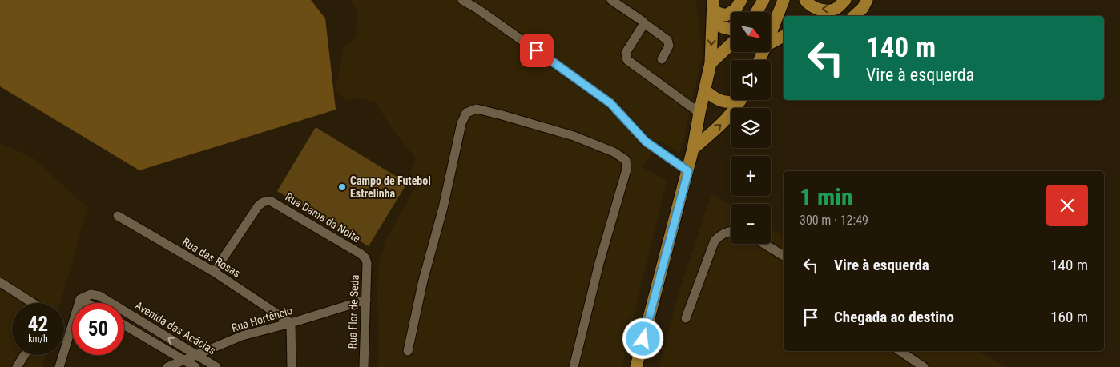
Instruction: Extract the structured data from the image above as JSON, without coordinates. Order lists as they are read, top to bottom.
{
  "streets": {
    "street": [
      "Rua Dama da Noite",
      "Rua das Rosas",
      "Rua Flor de Seda",
      "Rua Hortêncio",
      "Avenida das Acácias"
    ]
  },
  "crossings": [
    ["Rua Dama da Noite", "Rua das Rosas"],
    ["Rua Dama da Noite", "Rua Flor de Seda"],
    ["Rua das Rosas", "Rua Hortêncio"],
    ["Rua Flor de Seda", "Rua Hortêncio"],
    ["Rua Hortêncio", "Avenida das Acácias"]
  ],
  "places": ["Campo de Futebol Estrelinha"],
  "north": "bottom right",
  "page": {
    "map_buttons": ["+", "−"],
    "turn": ["140 m", "Vire à esquerda"],
    "heading": ["1 min", "300 m · 12:49"],
    "list": [
      {
        "name": "Vire à esquerda",
        "value": "140 m"
      },
      {
        "name": "Chegada ao destino",
        "value": "160 m"
      }
    ],
    "speed": "42 km/h",
    "limit": "50"
  }
}
